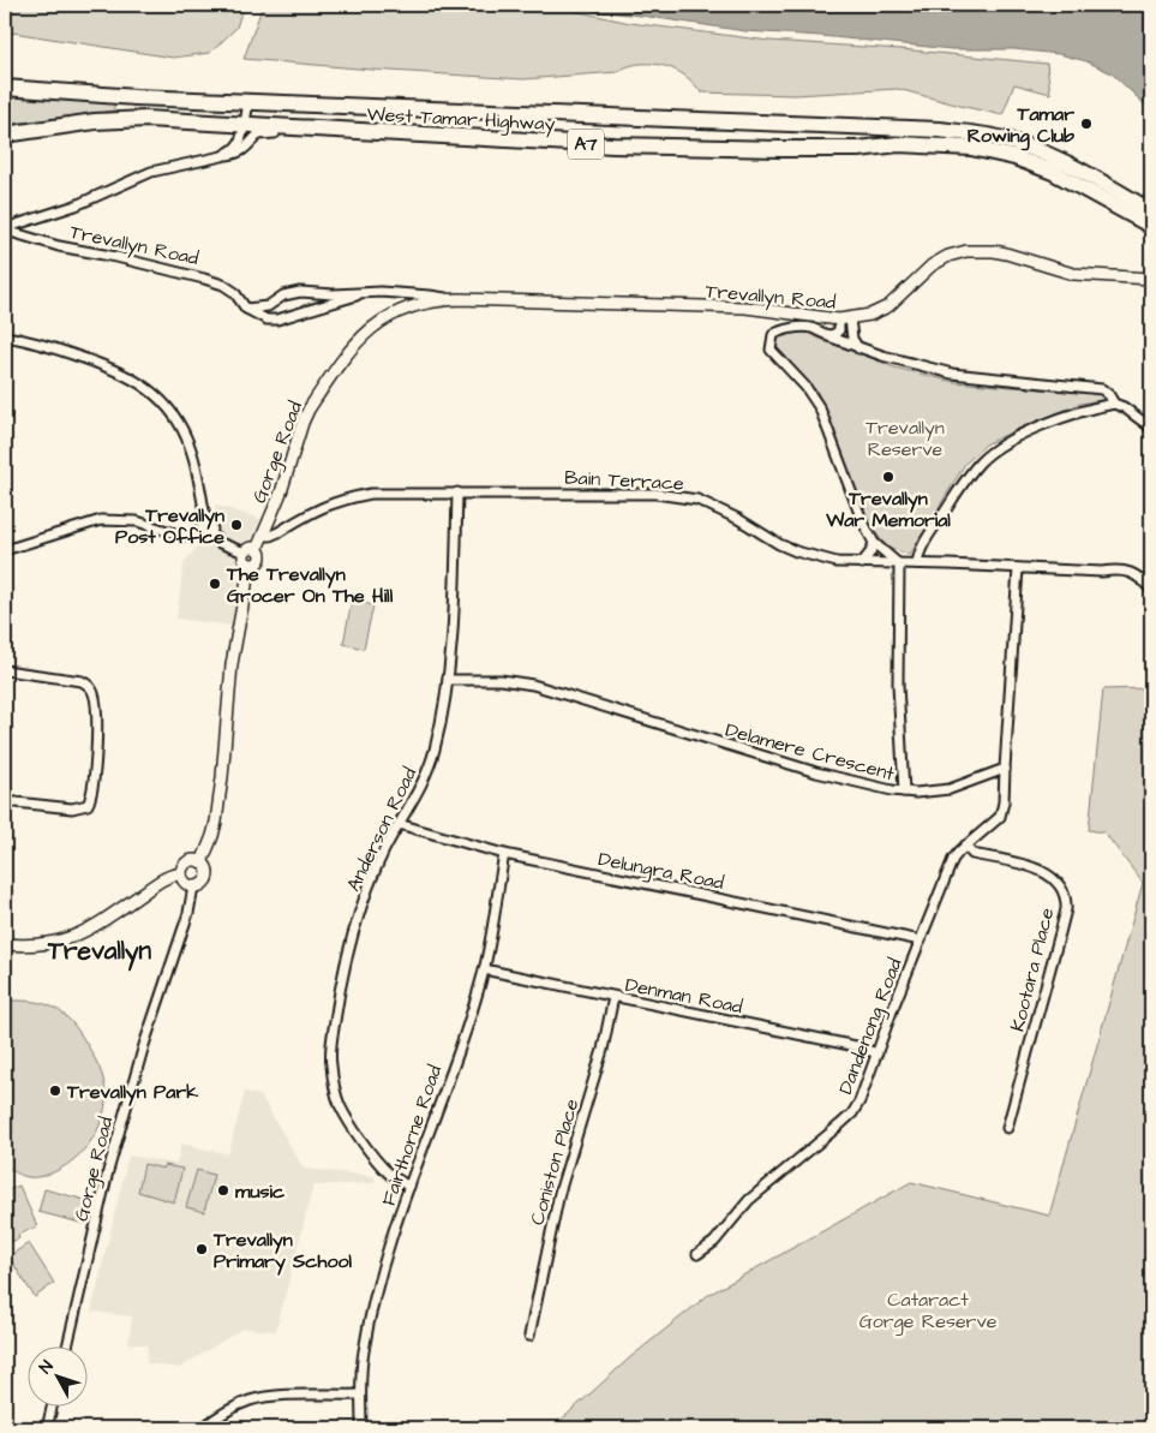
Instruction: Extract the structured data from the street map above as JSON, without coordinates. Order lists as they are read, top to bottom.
{
  "streets": {
    "highway": ["West Tamar Highway", "A7"],
    "street": [
      "Trevallyn Road",
      "Gorge Road",
      "Bain Terrace",
      "Delamere Crescent",
      "Anderson Road",
      "Delungra Road",
      "Kootara Place",
      "Denman Road",
      "Dandenong Road",
      "Fairthorne Road",
      "Coniston Place"
    ]
  },
  "crossings": [
    ["Trevallyn Road", "Gorge Road"],
    ["Gorge Road", "Bain Terrace"],
    ["Bain Terrace", "Anderson Road"],
    ["Delamere Crescent", "Anderson Road"],
    ["Delamere Crescent", "Dandenong Road"],
    ["Anderson Road", "Delungra Road"],
    ["Anderson Road", "Fairthorne Road"],
    ["Delungra Road", "Dandenong Road"],
    ["Delungra Road", "Fairthorne Road"],
    ["Kootara Place", "Dandenong Road"],
    ["Denman Road", "Dandenong Road"],
    ["Denman Road", "Fairthorne Road"],
    ["Denman Road", "Coniston Place"]
  ],
  "districts": ["Trevallyn"],
  "parks": ["Trevallyn Reserve", "Cataract Gorge Reserve"],
  "places": [
    "Tamar Rowing Club",
    "Trevallyn War Memorial",
    "Trevallyn Post Office",
    "The Trevallyn Grocer On The Hill",
    "Trevallyn Park",
    "music",
    "Trevallyn Primary School"
  ],
  "north": "top left"
}
